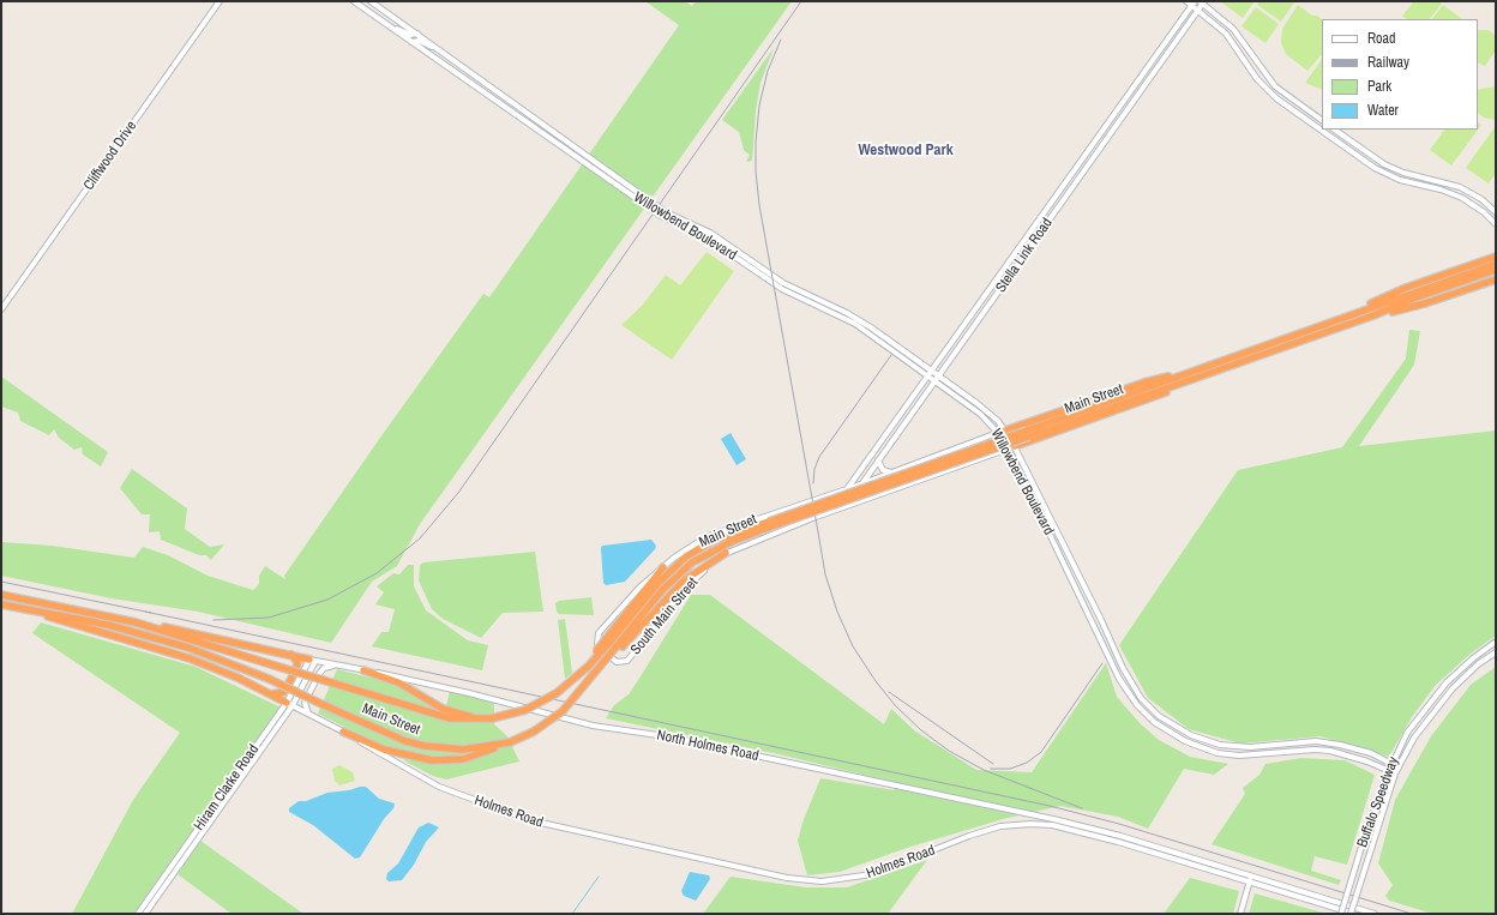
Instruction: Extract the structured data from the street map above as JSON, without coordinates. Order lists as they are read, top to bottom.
{
  "streets": {
    "highway": ["Main Street"],
    "main road": [
      "Cliffwood Drive",
      "Willowbend Boulevard",
      "Stella Link Road",
      "South Main Street",
      "North Holmes Road",
      "Hiram Clarke Road",
      "Buffalo Speedway",
      "Holmes Road"
    ]
  },
  "crossings": [
    ["Willowbend Boulevard", "Stella Link Road"],
    ["Willowbend Boulevard", "South Main Street"],
    ["Willowbend Boulevard", "Buffalo Speedway"],
    ["Stella Link Road", "South Main Street"],
    ["North Holmes Road", "Holmes Road"],
    ["Buffalo Speedway", "Holmes Road"]
  ],
  "districts": ["Westwood Park"],
  "legend": [
    "Road",
    "Railway",
    "Park",
    "Water"
  ]
}
